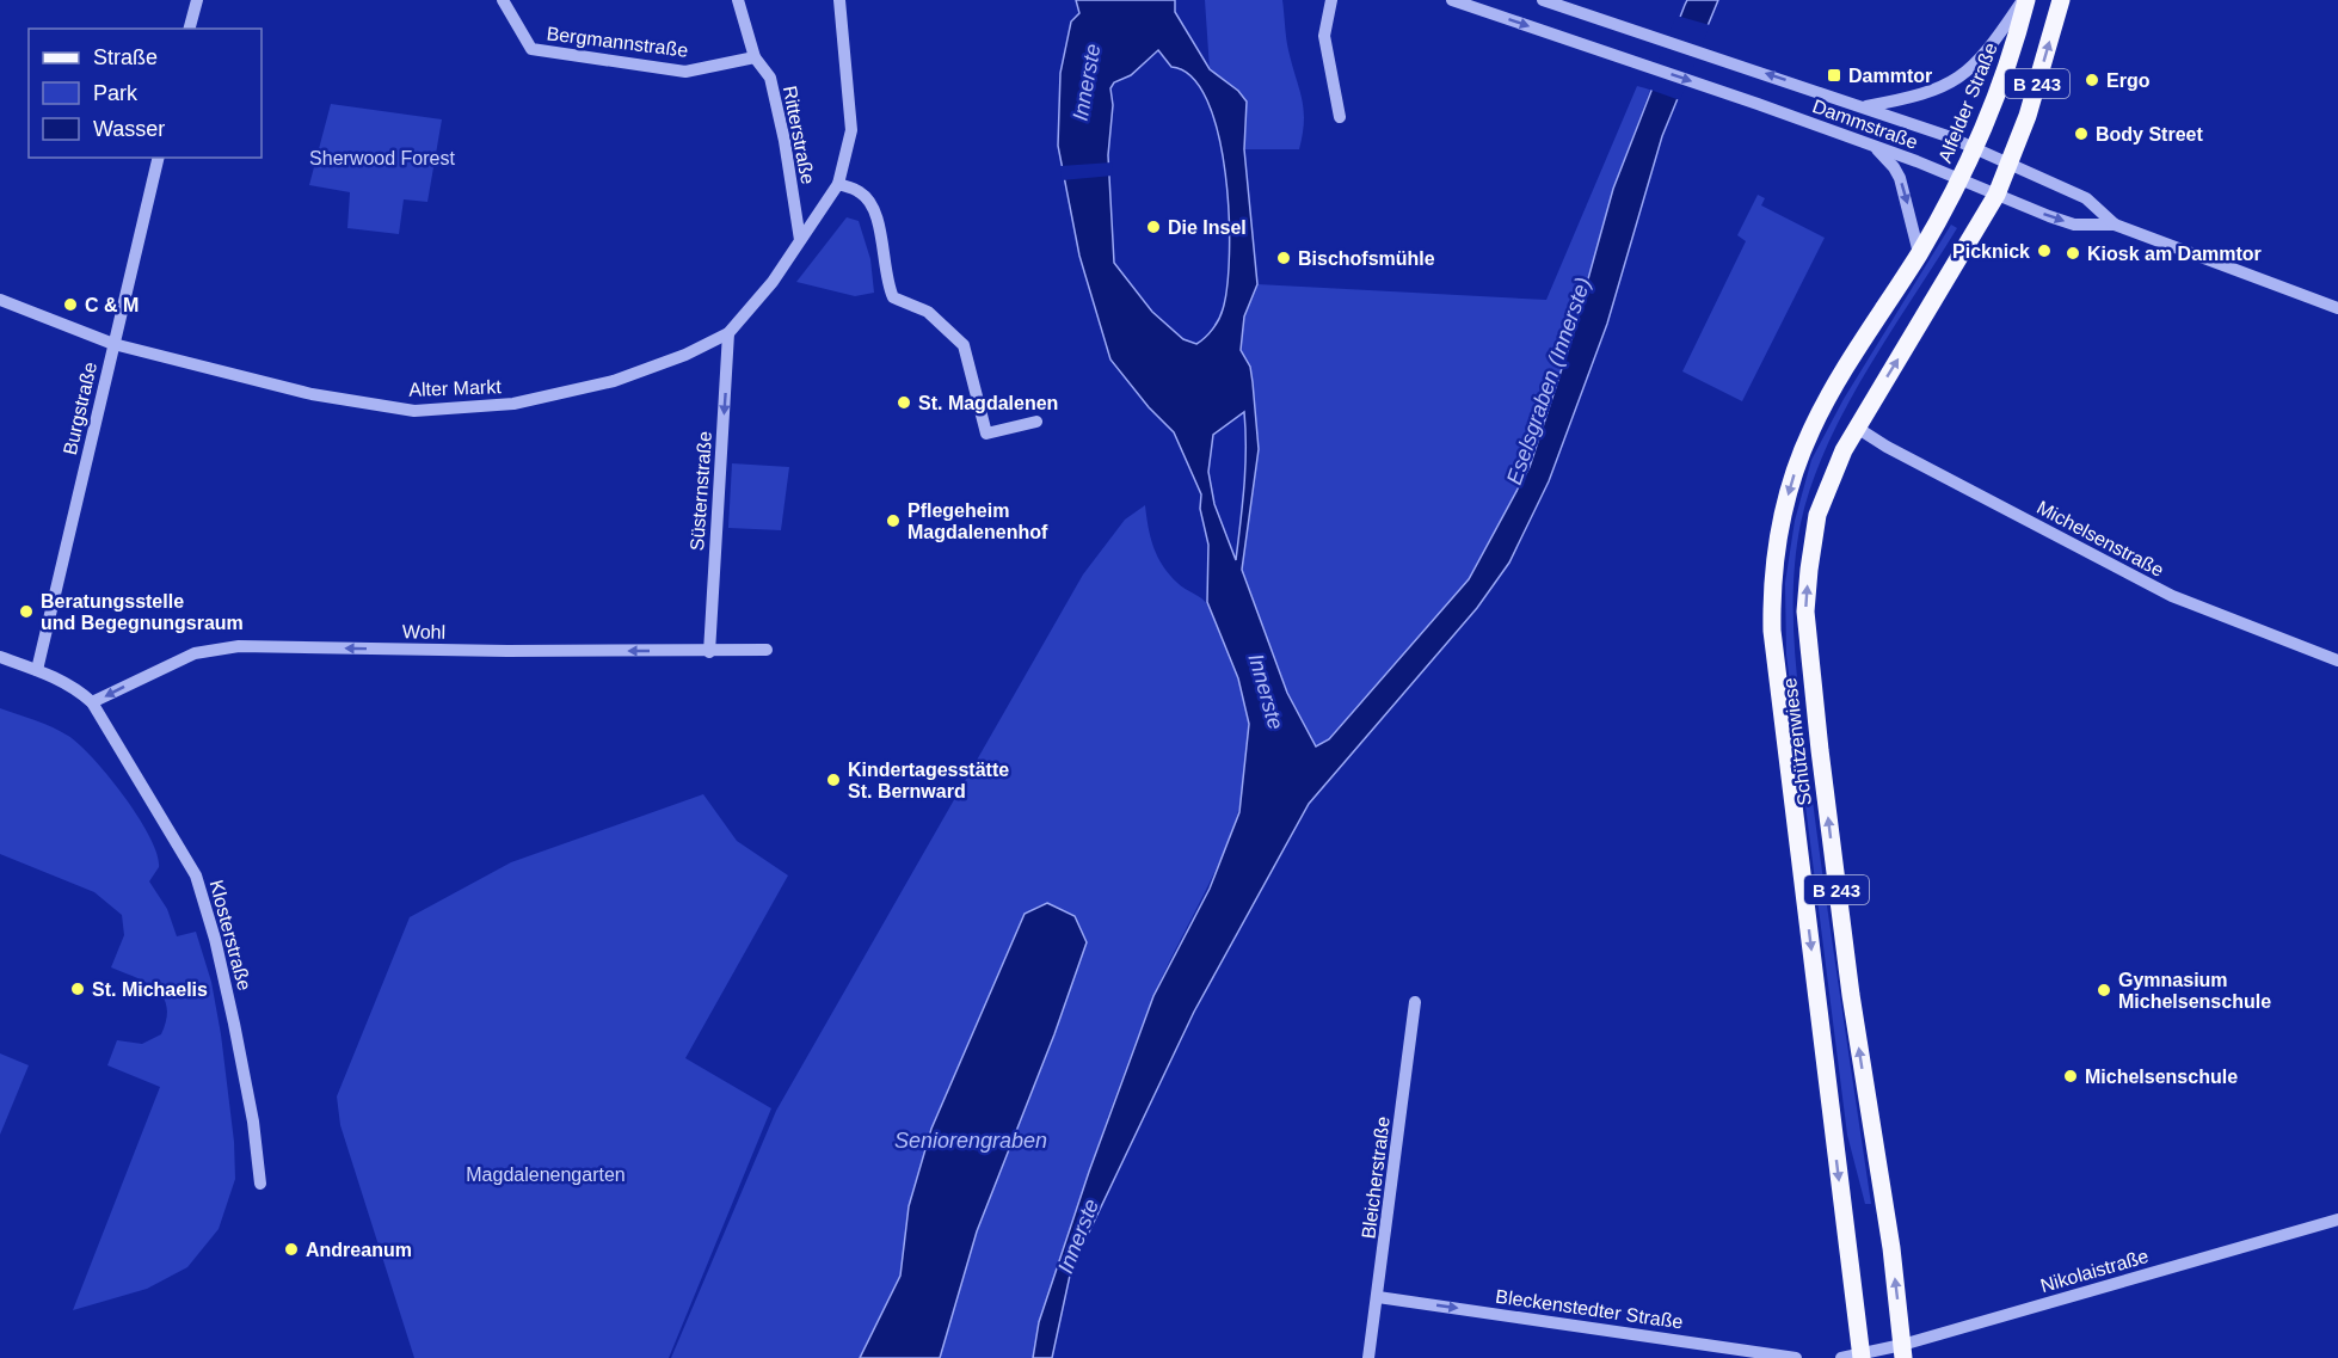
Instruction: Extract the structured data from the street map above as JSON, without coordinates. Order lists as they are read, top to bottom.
{
  "streets": {
    "main road": ["B 243", "Alfelder Straße", "Schützenwiese"],
    "street": [
      "Bergmannstraße",
      "Dammstraße",
      "Ritterstraße",
      "Alter Markt",
      "Burgstraße",
      "Süsternstraße",
      "Michelsenstraße",
      "Wohl",
      "Klosterstraße",
      "Bleicherstraße",
      "Nikolaistraße",
      "Bleckenstedter Straße"
    ]
  },
  "crossings": [
    ["Bergmannstraße", "Ritterstraße"],
    ["B 243", "Dammstraße"],
    ["B 243", "Schützenwiese"],
    ["Alfelder Straße", "Dammstraße"],
    ["Alfelder Straße", "Schützenwiese"],
    ["Dammstraße", "Schützenwiese"],
    ["Ritterstraße", "Alter Markt"],
    ["Alter Markt", "Burgstraße"],
    ["Alter Markt", "Süsternstraße"],
    ["Burgstraße", "Klosterstraße"],
    ["Süsternstraße", "Wohl"],
    ["Michelsenstraße", "Schützenwiese"],
    ["Wohl", "Klosterstraße"],
    ["Schützenwiese", "Nikolaistraße"],
    ["Bleicherstraße", "Bleckenstedter Straße"]
  ],
  "one_way": ["Süsternstraße", "Wohl", "Bleckenstedter Straße"],
  "water": ["Innerste", "Eselsgraben (Innerste)", "Seniorengraben"],
  "parks": ["Sherwood Forest", "Magdalenengarten"],
  "places": {
    "transit": ["Dammtor"],
    "other": [
      "Ergo",
      "Body Street",
      "Die Insel",
      "Picknick",
      "Kiosk am Dammtor",
      "Bischofsmühle",
      "C & M",
      "St. Magdalenen",
      "Pflegeheim Magdalenenhof",
      "Beratungsstelle und Begegnungsraum",
      "Kindertagesstätte St. Bernward",
      "St. Michaelis",
      "Gymnasium Michelsenschule",
      "Michelsenschule",
      "Andreanum"
    ]
  },
  "legend": ["Straße", "Park", "Wasser"]
}
